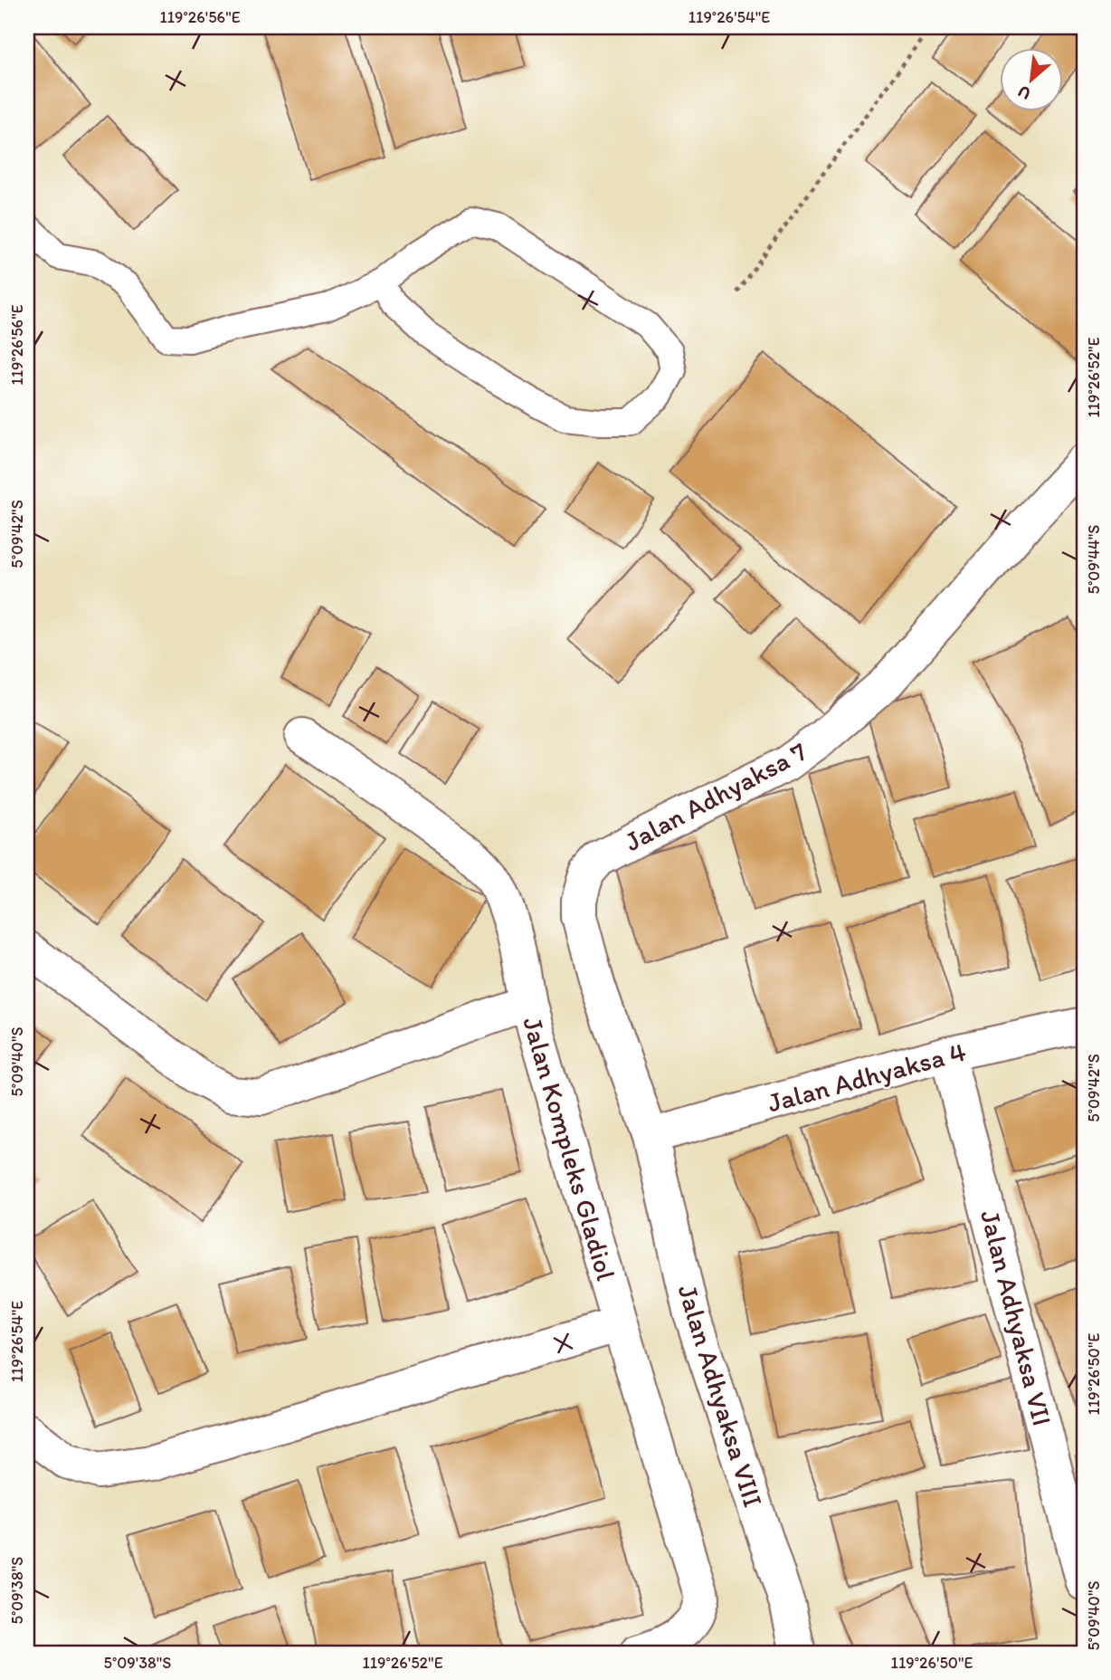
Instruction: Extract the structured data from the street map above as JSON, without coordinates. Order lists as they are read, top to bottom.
{
  "streets": {
    "street": [
      "Jalan Adhyaksa 7",
      "Jalan Adhyaksa 4",
      "Jalan Kompleks Gladiol",
      "Jalan Adhyaksa VII",
      "Jalan Adhyaksa VIII"
    ]
  },
  "crossings": [
    ["Jalan Adhyaksa 7", "Jalan Adhyaksa 4"],
    ["Jalan Adhyaksa 7", "Jalan Adhyaksa VIII"],
    ["Jalan Adhyaksa 4", "Jalan Adhyaksa VII"],
    ["Jalan Adhyaksa 4", "Jalan Adhyaksa VIII"]
  ],
  "north": "bottom left",
  "coordinates": [
    "119°26'56\"E",
    "119°26'54\"E",
    "119°26'52\"E",
    "5°09'42\"S",
    "5°09'44\"S",
    "5°09'40\"S",
    "119°26'50\"E",
    "5°09'38\"S"
  ]
}
